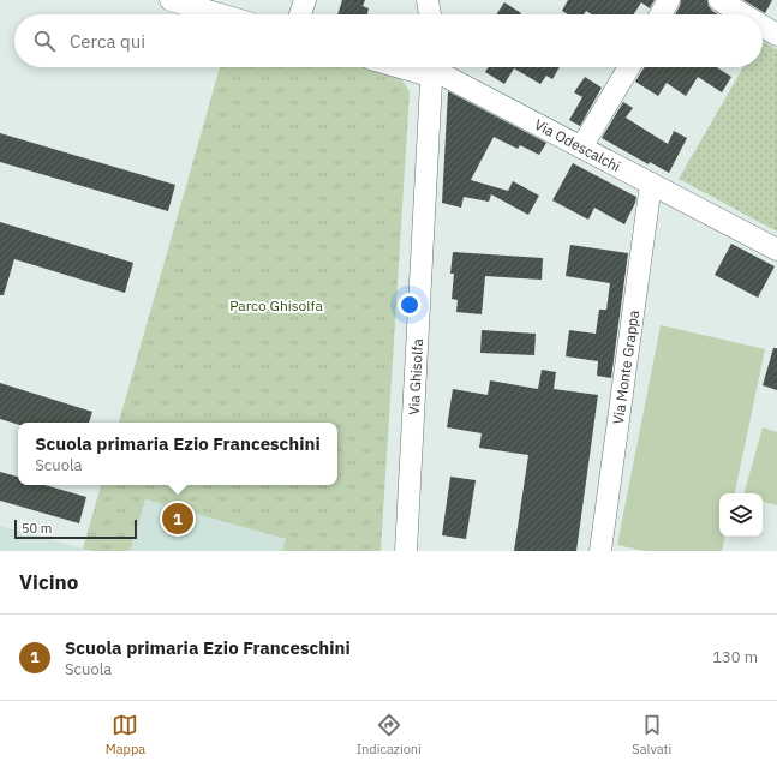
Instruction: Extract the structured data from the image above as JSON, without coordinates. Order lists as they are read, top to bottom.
{
  "streets": {
    "street": ["Via Odescalchi", "Via Monte Grappa", "Via Ghisolfa"]
  },
  "crossings": [
    ["Via Odescalchi", "Via Monte Grappa"]
  ],
  "parks": ["Parco Ghisolfa"],
  "scale_bar": "50 m",
  "page": {
    "search": "Cerca qui",
    "popup": ["Scuola primaria Ezio Franceschini", "Scuola"],
    "pins": "1",
    "scale": "50 m",
    "heading": "Vicino",
    "list": [
      {
        "mark": "1",
        "name": "Scuola primaria Ezio Franceschini",
        "note": "Scuola",
        "value": "130 m"
      }
    ],
    "nav": ["Mappa", "Indicazioni", "Salvati"]
  }
}
